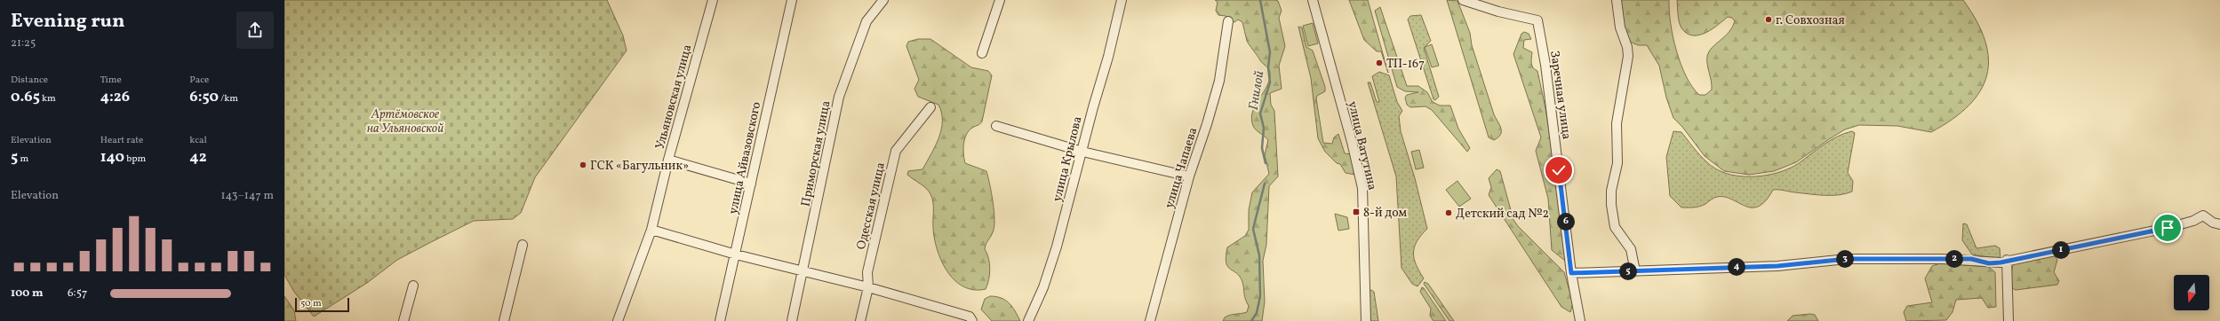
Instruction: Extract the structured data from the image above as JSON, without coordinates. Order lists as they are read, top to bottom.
{
  "streets": {
    "street": [
      "Заречная улица",
      "Ульяновская улица",
      "улица Ватутина",
      "Приморская улица",
      "улица Айвазовского",
      "улица Крылова",
      "улица Чапаева",
      "Одесская улица"
    ]
  },
  "water": ["Гнилой"],
  "parks": ["Артёмовское на Ульяновской"],
  "places": {
    "other": [
      "г. Совхозная",
      "ТП-167",
      "ГСК «Багульник»",
      "Детский сад №2"
    ],
    "transit": ["8-й дом"]
  },
  "scale_bar": "50 m",
  "north": "bottom",
  "page": {
    "heading": ["Evening run", "21:25"],
    "stats": [
      ["Distance", "0.65 km"],
      ["Time", "4:26"],
      ["Pace", "6:50 /km"],
      ["Elevation", "5 m"],
      ["Heart rate", "140 bpm"],
      ["kcal", "42"]
    ],
    "chart": ["Elevation", "143–147 m"],
    "pins": [
      "6",
      "1",
      "2",
      "3",
      "4",
      "5"
    ],
    "list": [
      {
        "name": "100 m",
        "note": "6:57"
      }
    ],
    "scale": "50 m"
  }
}
